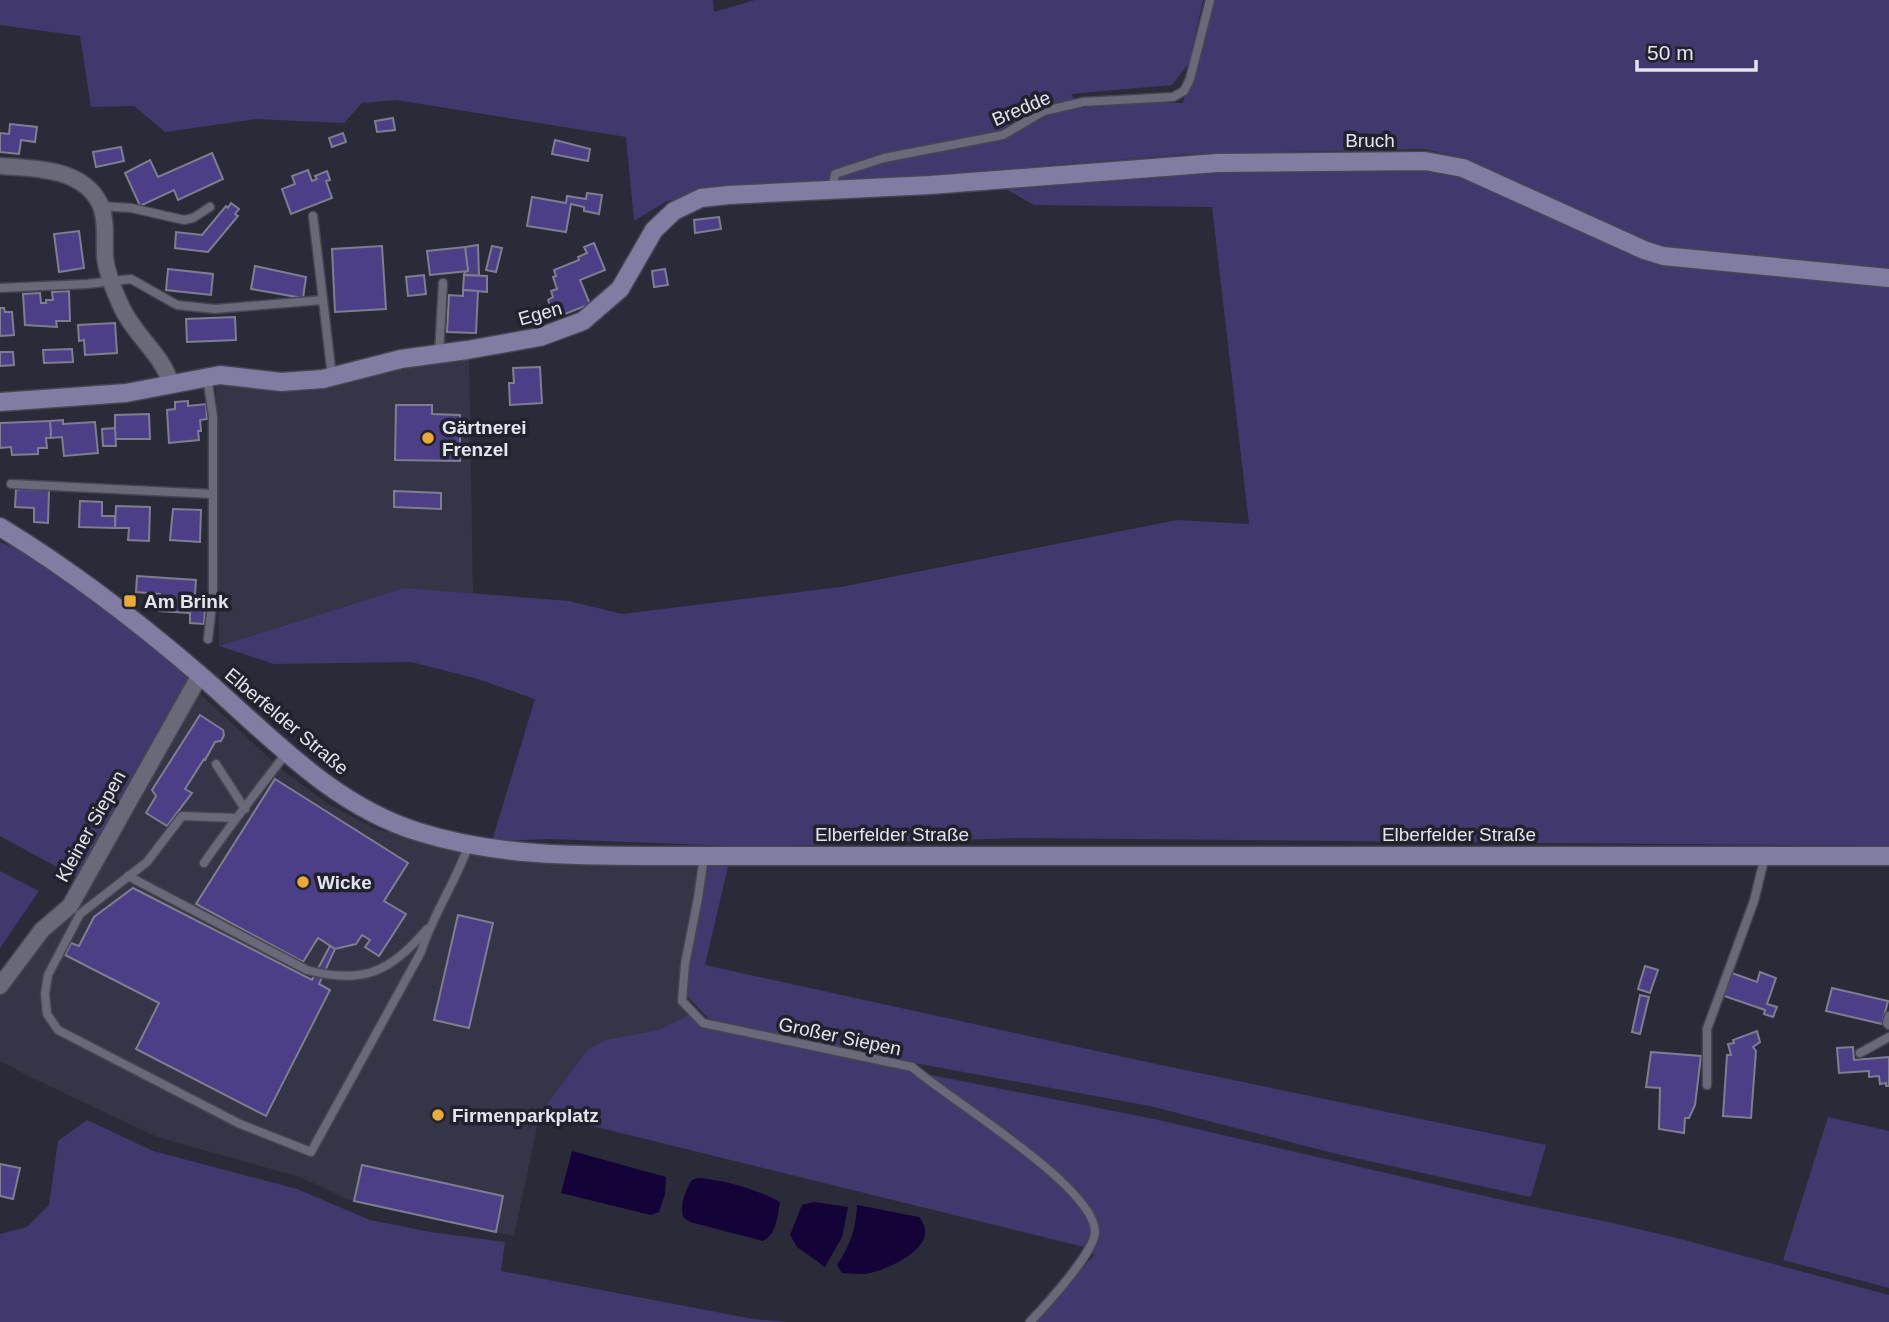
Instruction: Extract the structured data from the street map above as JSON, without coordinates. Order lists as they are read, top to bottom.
{
  "streets": {
    "main road": ["Bruch", "Egen", "Elberfelder Straße"],
    "street": ["Kleiner Siepen"],
    "lane": ["Bredde", "Großer Siepen"]
  },
  "crossings": [
    ["Bredde", "Bruch"],
    ["Bredde", "Egen"],
    ["Bruch", "Egen"],
    ["Elberfelder Straße", "Kleiner Siepen"],
    ["Elberfelder Straße", "Großer Siepen"]
  ],
  "places": {
    "other": ["Gärtnerei Frenzel", "Wicke", "Firmenparkplatz"],
    "transit": ["Am Brink"]
  },
  "scale_bar": "50 m"
}
